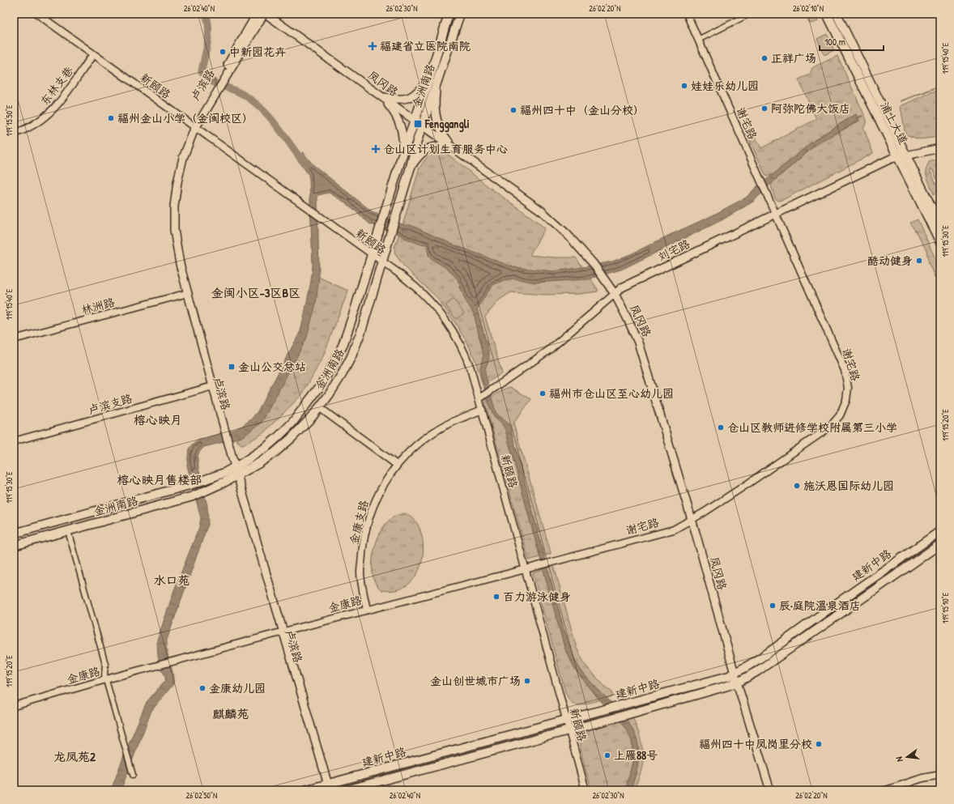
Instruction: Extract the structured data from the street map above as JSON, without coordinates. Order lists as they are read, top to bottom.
{
  "streets": {
    "main road": [
      "凤冈路",
      "卢滨路",
      "金洲南路",
      "浦上大道",
      "刘宅路",
      "建新中路"
    ],
    "street": [
      "东林支巷",
      "新颐路",
      "谢宅路",
      "林洲路",
      "卢滨支路",
      "金康支路",
      "金康路"
    ]
  },
  "crossings": [
    ["凤冈路", "金洲南路"],
    ["凤冈路", "谢宅路"],
    ["凤冈路", "刘宅路"],
    ["凤冈路", "建新中路"],
    ["卢滨路", "新颐路"],
    ["卢滨路", "金洲南路"],
    ["卢滨路", "林洲路"],
    ["卢滨路", "卢滨支路"],
    ["卢滨路", "建新中路"],
    ["卢滨路", "金康路"],
    ["东林支巷", "新颐路"],
    ["新颐路", "金洲南路"],
    ["新颐路", "谢宅路"],
    ["新颐路", "刘宅路"],
    ["新颐路", "金康支路"],
    ["新颐路", "建新中路"],
    ["新颐路", "金康路"],
    ["谢宅路", "刘宅路"],
    ["谢宅路", "金康路"],
    ["浦上大道", "刘宅路"],
    ["金康支路", "金康路"]
  ],
  "districts": [
    "金闽小区-3区B区",
    "榕心映月",
    "榕心映月售楼部",
    "水口苑",
    "麒麟苑",
    "龙凤苑2"
  ],
  "places": {
    "health": ["福建省立医院南院", "仓山区计划生育服务中心"],
    "other": [
      "中新园花卉",
      "正祥广场",
      "娃娃乐幼儿园",
      "阿弥陀佛大饭店",
      "福州四十中（金山分校）",
      "福州金山小学（金闽校区）",
      "酷动健身",
      "福州市仓山区至心幼儿园",
      "仓山区教师进修学校附属第三小学",
      "施沃恩国际幼儿园",
      "百力游泳健身",
      "辰·庭院温泉酒店",
      "金山创世城市广场",
      "金康幼儿园",
      "福州四十中凤岗里分校",
      "上雁88号"
    ],
    "transit": ["Fenggangli", "金山公交总站"]
  },
  "scale_bar": "100 m",
  "north": "left",
  "coordinates": [
    "26°02'40\"N",
    "26°02'30\"N",
    "26°02'20\"N",
    "26°02'10\"N",
    "119°15'40\"E",
    "119°15'50\"E",
    "119°15'30\"E",
    "119°15'20\"E",
    "119°15'10\"E",
    "26°02'50\"N"
  ]
}
